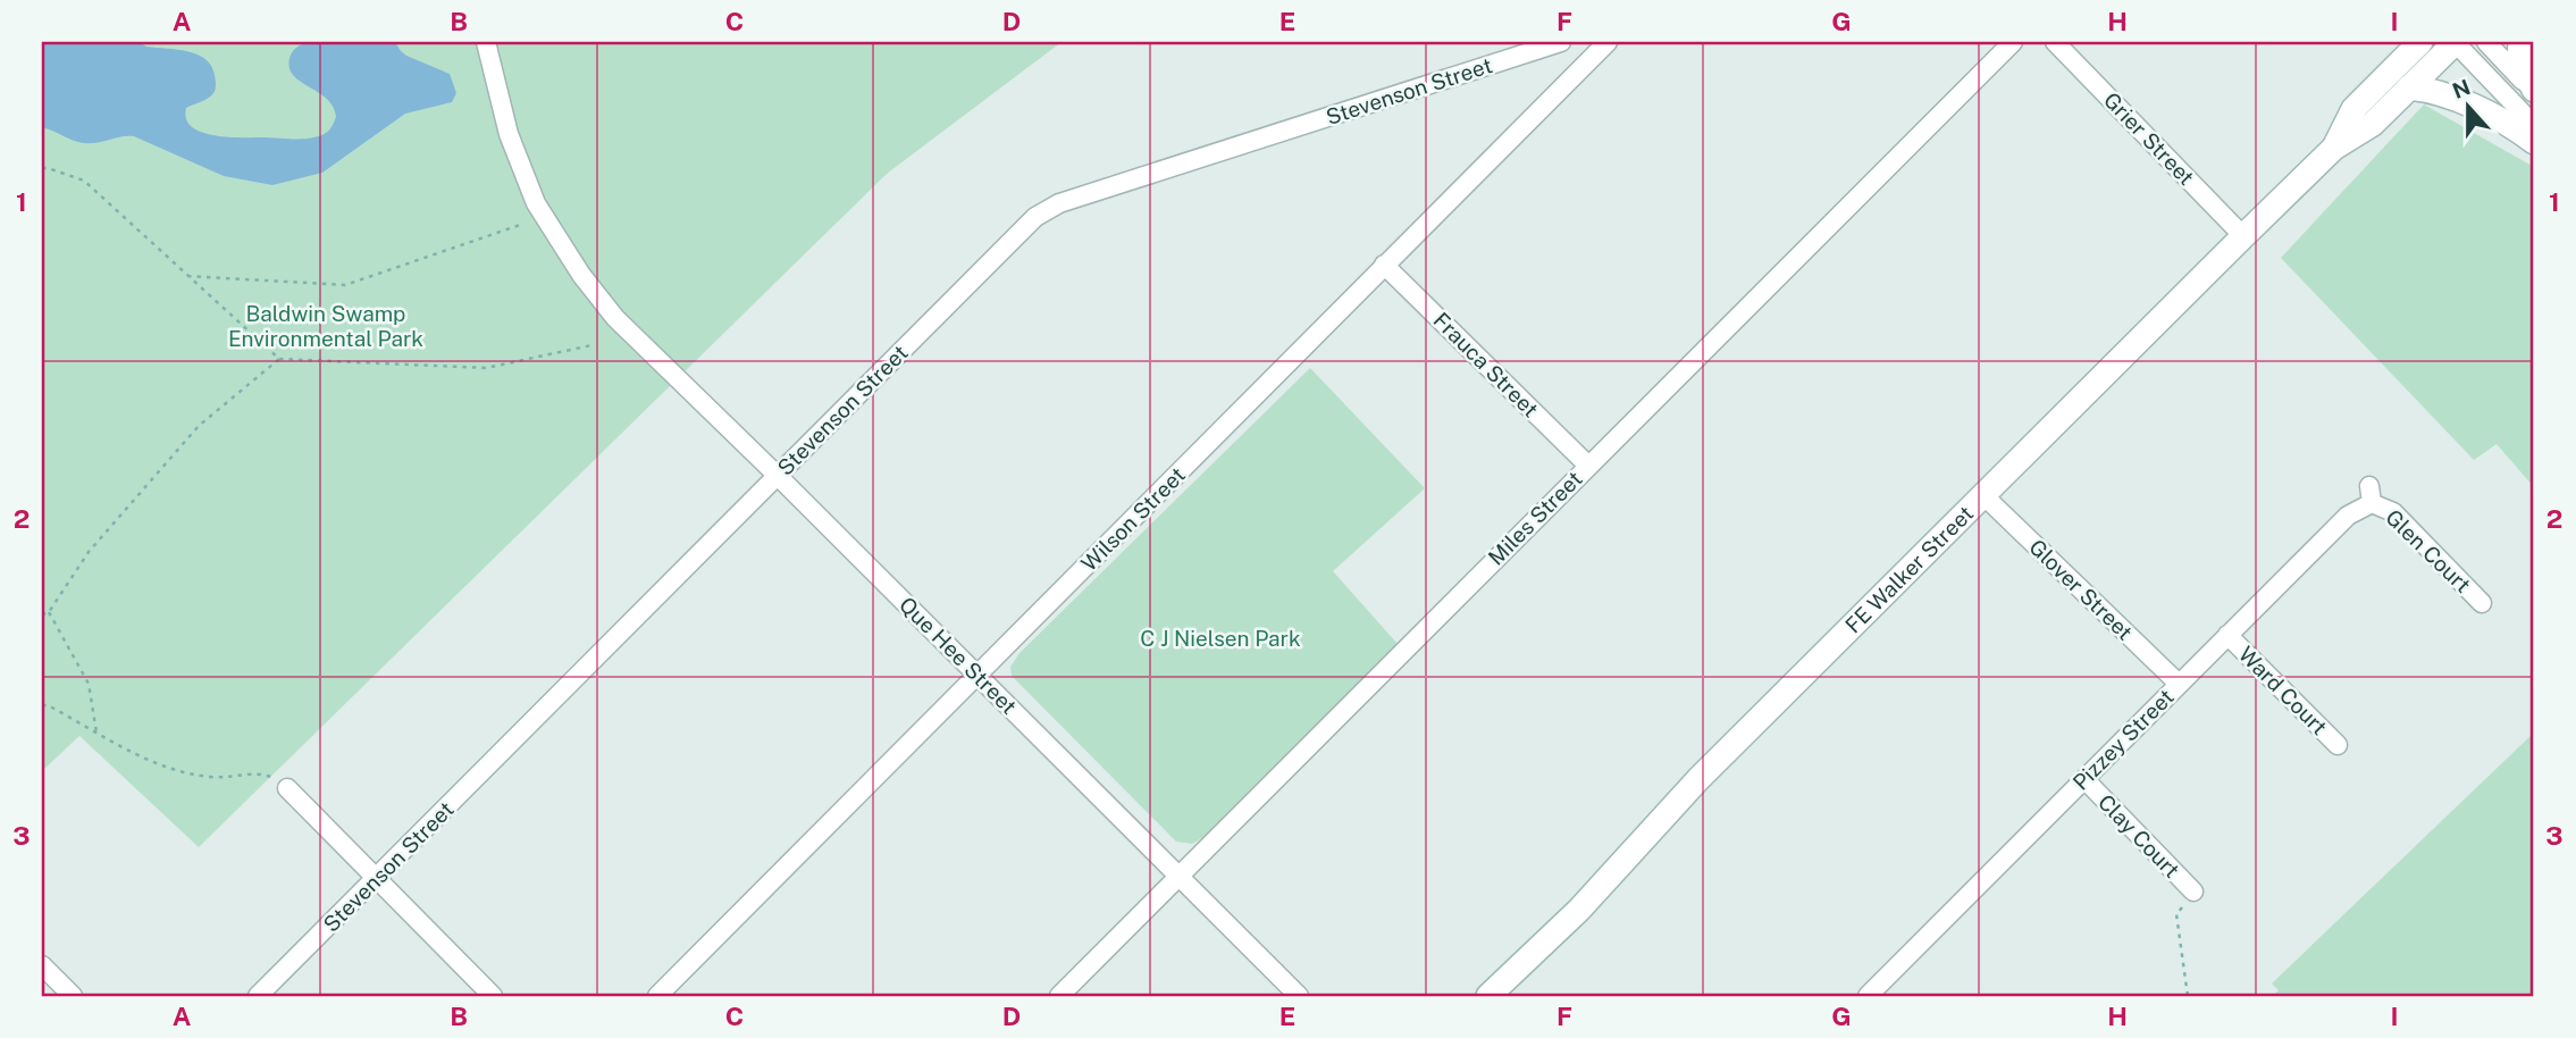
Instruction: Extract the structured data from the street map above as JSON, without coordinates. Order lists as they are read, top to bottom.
{
  "streets": {
    "main road": ["FE Walker Street"],
    "street": [
      "Stevenson Street",
      "Grier Street",
      "Frauca Street",
      "Miles Street",
      "Wilson Street",
      "Glen Court",
      "Glover Street",
      "Que Hee Street",
      "Ward Court",
      "Pizzey Street",
      "Clay Court"
    ]
  },
  "crossings": [
    ["Stevenson Street", "Que Hee Street"],
    ["Grier Street", "FE Walker Street"],
    ["Frauca Street", "Miles Street"],
    ["Frauca Street", "Wilson Street"],
    ["Miles Street", "Que Hee Street"],
    ["Wilson Street", "Que Hee Street"],
    ["Glen Court", "Pizzey Street"],
    ["FE Walker Street", "Glover Street"],
    ["Glover Street", "Pizzey Street"],
    ["Ward Court", "Pizzey Street"],
    ["Pizzey Street", "Clay Court"]
  ],
  "parks": ["Baldwin Swamp Environmental Park", "C J Nielsen Park"],
  "north": "top",
  "grid": {
    "columns": [
      "A",
      "B",
      "C",
      "D",
      "E",
      "F",
      "G",
      "H",
      "I"
    ],
    "rows": ["1", "2", "3"]
  }
}
